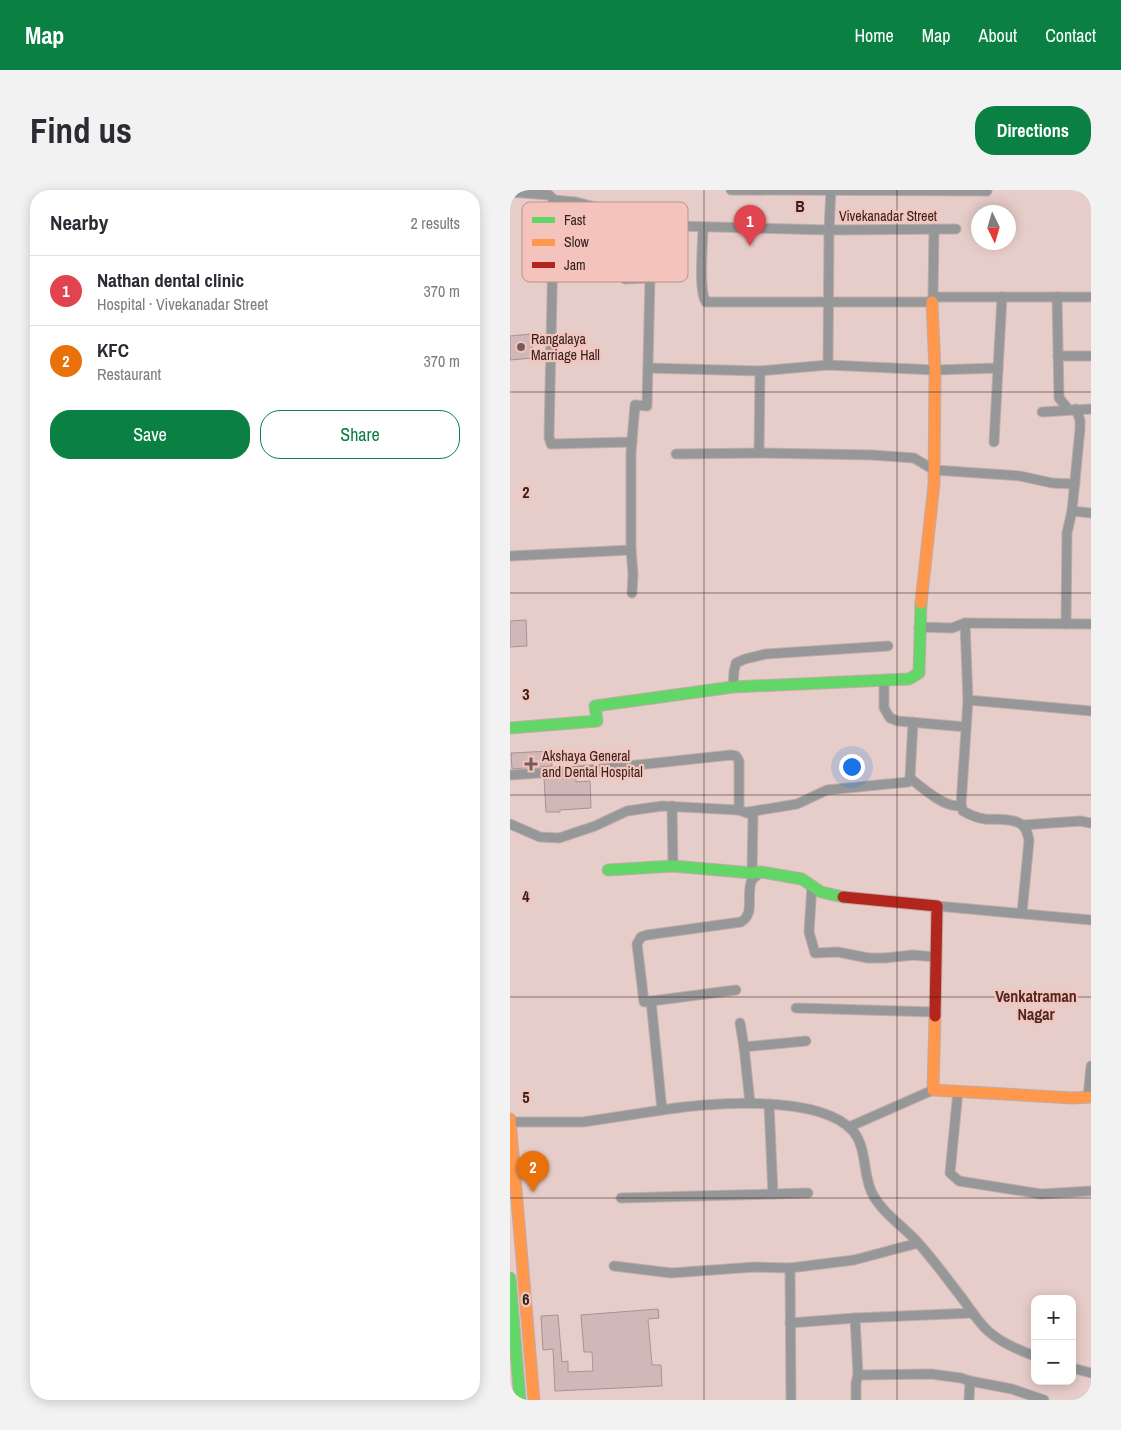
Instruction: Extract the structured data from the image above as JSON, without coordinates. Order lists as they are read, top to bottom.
{
  "streets": {
    "street": ["Vivekanadar Street"]
  },
  "districts": ["Venkatraman Nagar"],
  "places": {
    "other": ["Rangalaya Marriage Hall"],
    "health": ["Akshaya General and Dental Hospital"]
  },
  "legend": ["Fast", "Slow", "Jam"],
  "north": "bottom",
  "page": {
    "header": "Map",
    "nav": [
      "Home",
      "Map",
      "About",
      "Contact"
    ],
    "buttons": [
      "Directions",
      ["Save", "Share"]
    ],
    "title": "Find us",
    "heading": ["Nearby", "2 results"],
    "pins": ["1", "2"],
    "list": [
      {
        "mark": "1",
        "name": "Nathan dental clinic",
        "note": "Hospital · Vivekanadar Street",
        "value": "370 m"
      },
      {
        "mark": "2",
        "name": "KFC",
        "note": "Restaurant",
        "value": "370 m"
      }
    ],
    "map_buttons": ["+", "−"]
  },
  "grid": {
    "columns": ["B"],
    "rows": [
      "2",
      "3",
      "4",
      "5",
      "6"
    ]
  }
}
